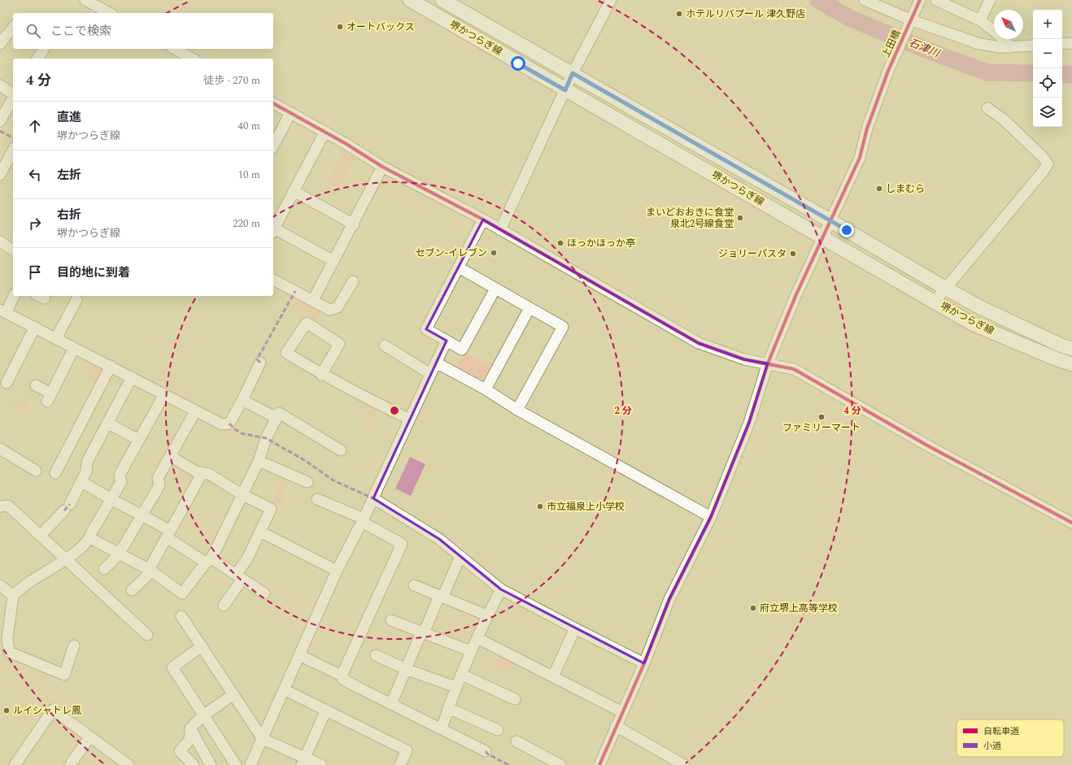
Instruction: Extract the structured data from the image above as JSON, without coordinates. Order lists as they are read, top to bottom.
{
  "streets": {
    "main road": ["堺かつらぎ線"],
    "street": ["上田橋"]
  },
  "crossings": [
    ["堺かつらぎ線", "上田橋"]
  ],
  "water": ["石津川"],
  "places": [
    "ホテルリバプール 津久野店",
    "オートバックス",
    "しまむら",
    "まいどおおきに食堂 泉北2号線食堂",
    "ほっかほっか亭",
    "セブン-イレブン",
    "ジョリーパスタ",
    "ファミリーマート",
    "市立福泉上小学校",
    "府立堺上高等学校",
    "ルイシャトレ鳳"
  ],
  "legend": ["自転車道", "小道"],
  "north": "top left",
  "page": {
    "map_buttons": ["+", "−"],
    "search": "ここで検索",
    "heading": ["4 分", "徒歩 · 270 m"],
    "list": [
      ["直進", "堺かつらぎ線", "40 m"],
      ["左折", "10 m"],
      ["右折", "堺かつらぎ線", "220 m"],
      "目的地に到着"
    ]
  },
  "rings": ["2 分", "4 分"]
}
